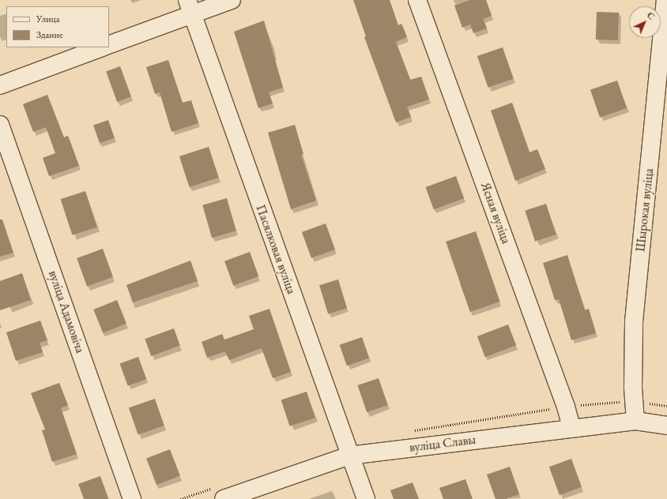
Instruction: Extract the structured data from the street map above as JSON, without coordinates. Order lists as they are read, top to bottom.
{
  "streets": {
    "street": [
      "Шырокая вуліца",
      "Ясная вуліца",
      "Пасялковая вуліца",
      "вуліца Адамовіча",
      "вуліца Славы"
    ]
  },
  "crossings": [
    ["Шырокая вуліца", "вуліца Славы"],
    ["Ясная вуліца", "вуліца Славы"],
    ["Пасялковая вуліца", "вуліца Славы"]
  ],
  "legend": ["Улица", "Здание"],
  "north": "top right"
}
